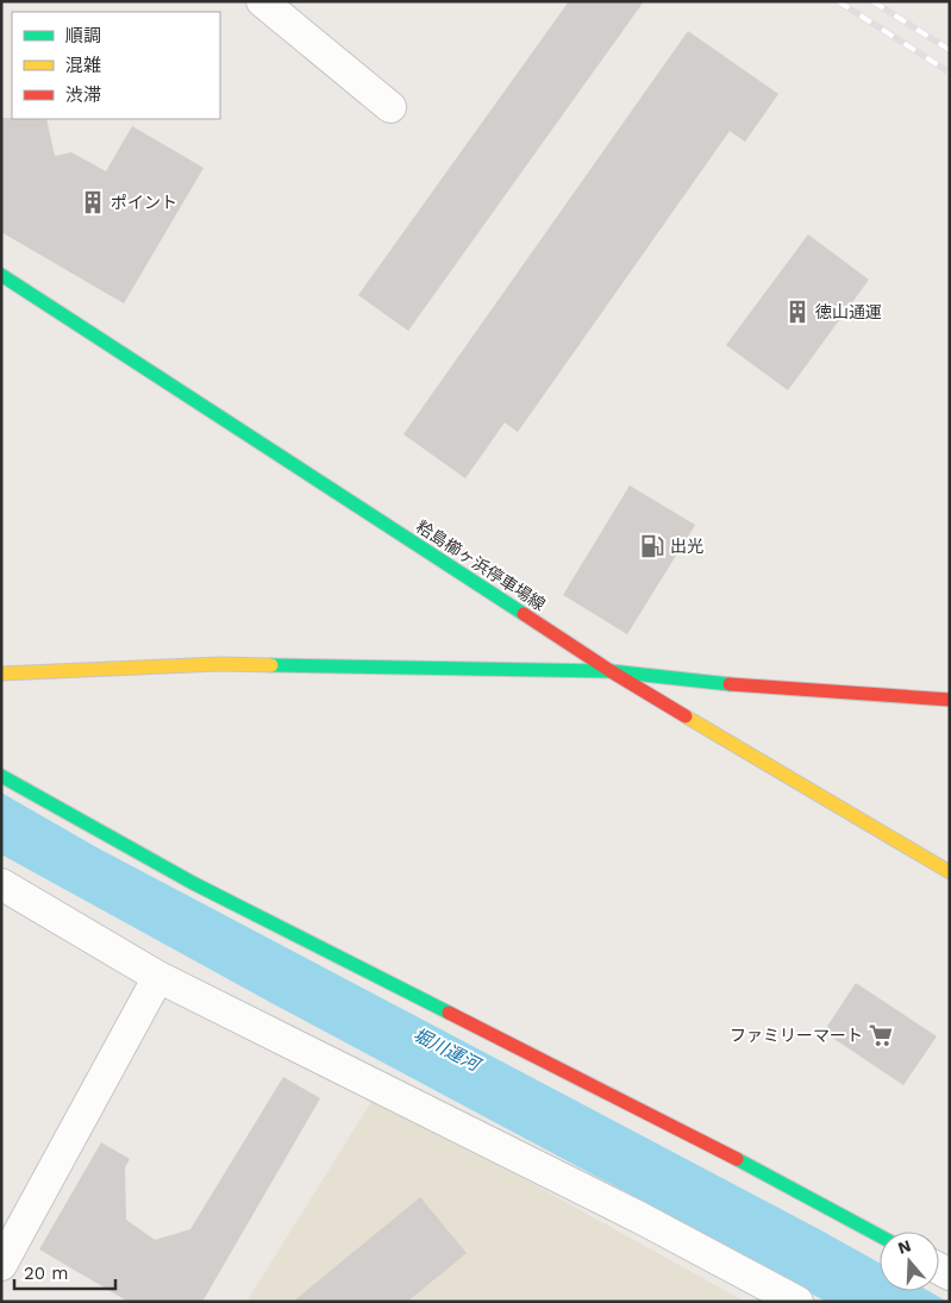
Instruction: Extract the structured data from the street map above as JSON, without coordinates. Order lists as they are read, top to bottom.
{
  "streets": {
    "street": ["粭島櫛ヶ浜停車場線"]
  },
  "water": ["堀川運河"],
  "places": {
    "building": ["ポイント", "徳山通運"],
    "fuel station": ["出光"],
    "supermarket": ["ファミリーマート"]
  },
  "legend": ["順調", "混雑", "渋滞"],
  "scale_bar": "20 m",
  "north": "top"
}
